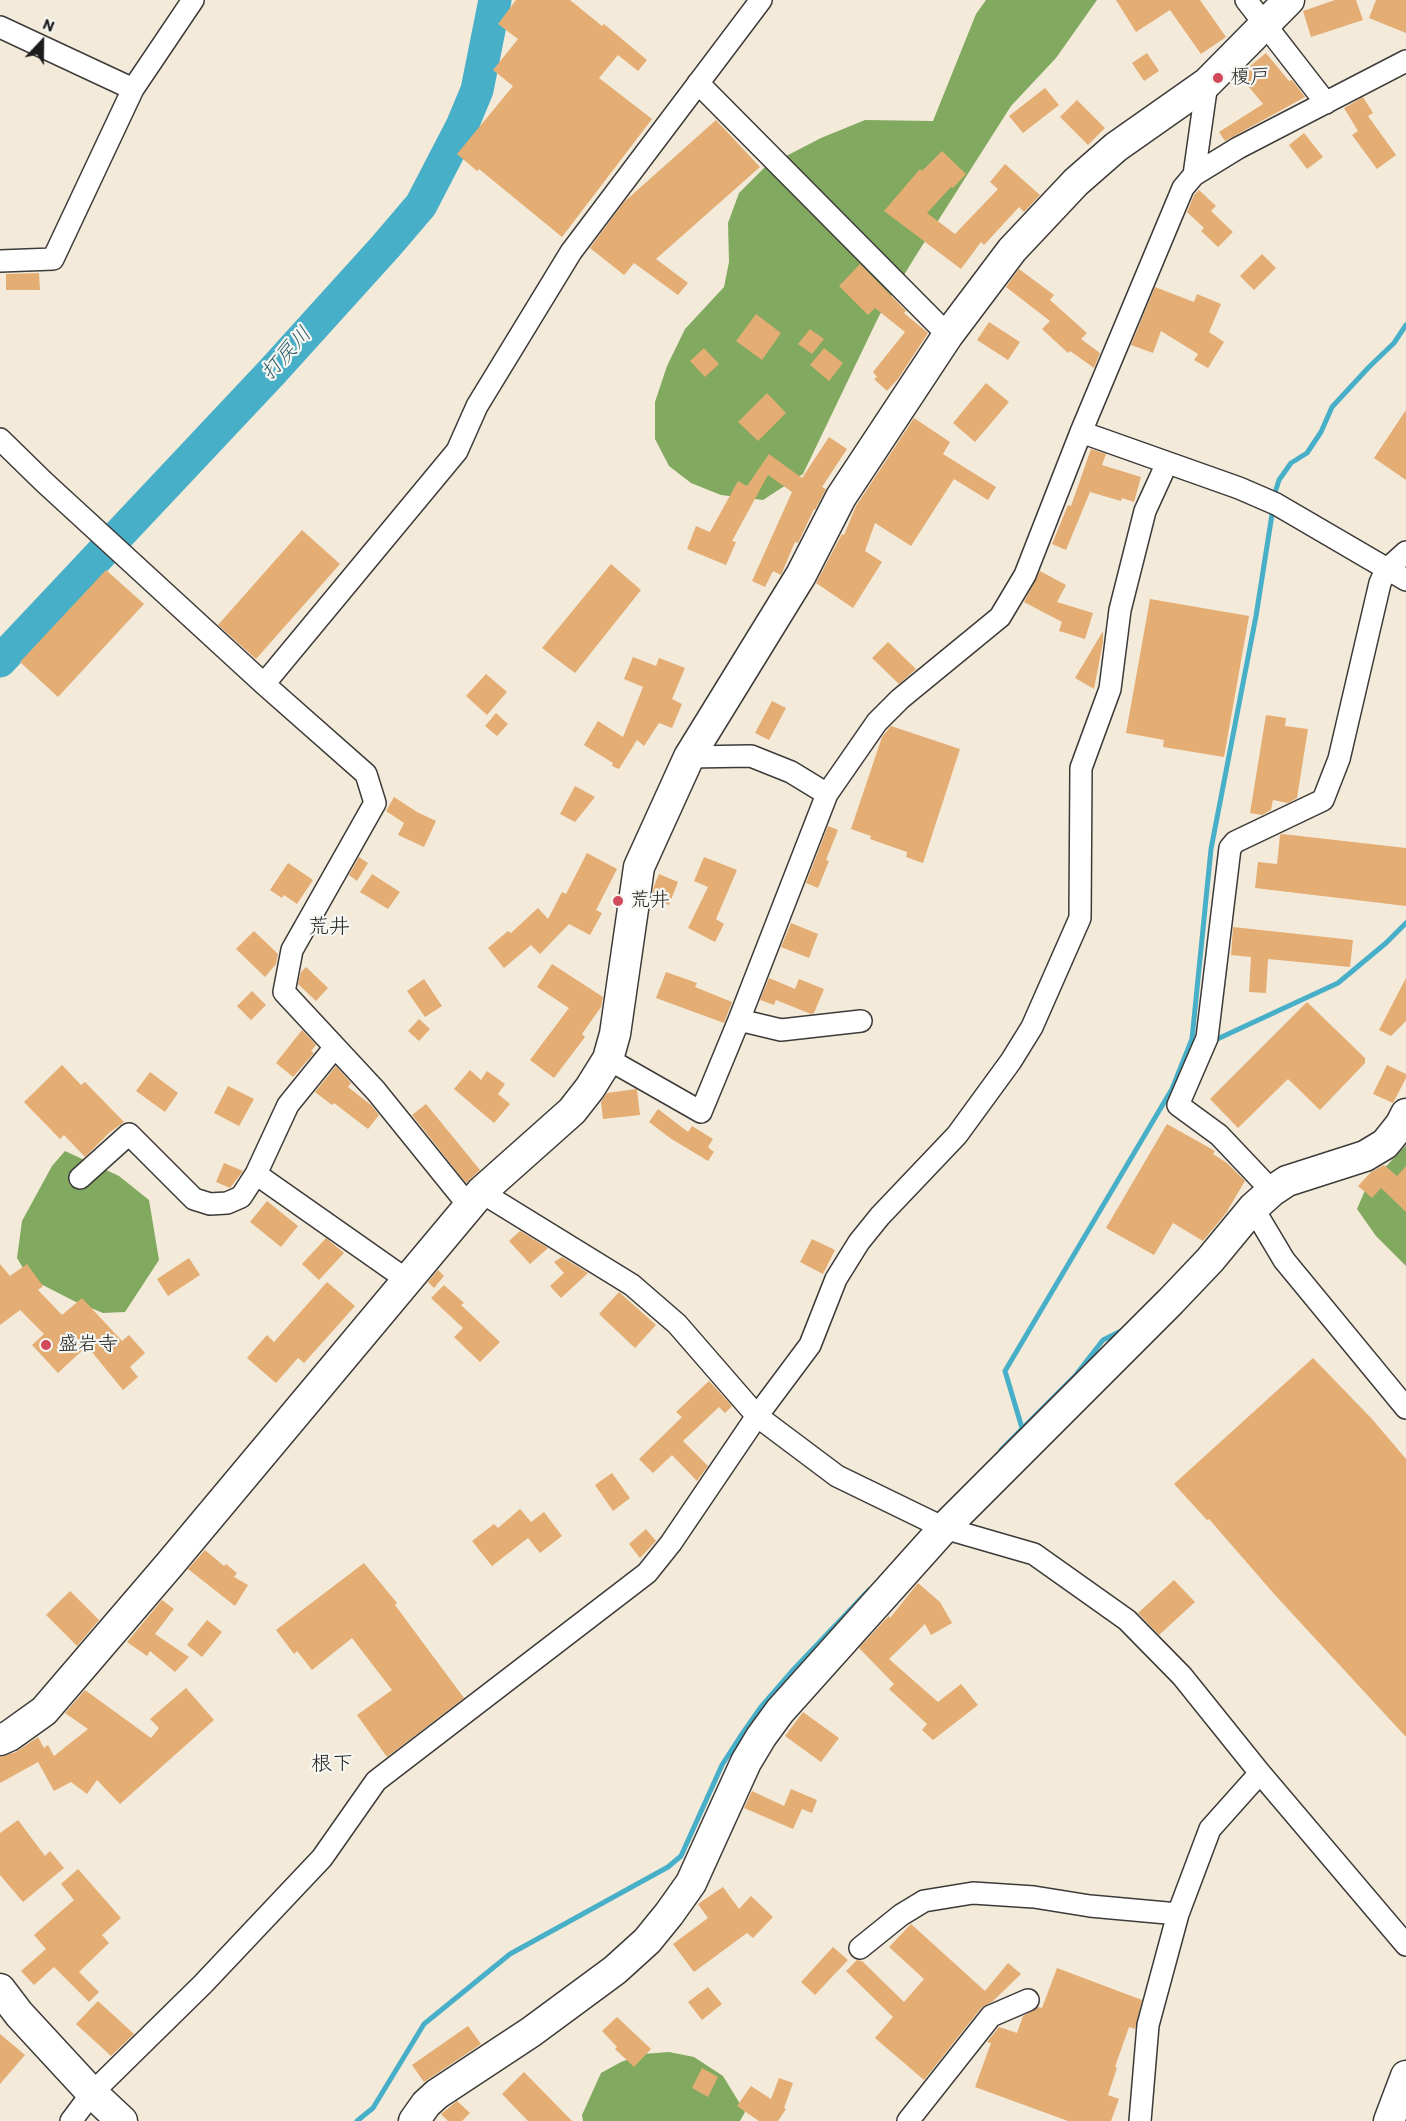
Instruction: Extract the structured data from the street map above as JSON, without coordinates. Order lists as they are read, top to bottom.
{
  "districts": ["荒井", "根下"],
  "water": ["打戻川"],
  "places": ["榎戸", "荒井", "盛岩寺"],
  "north": "top"
}
